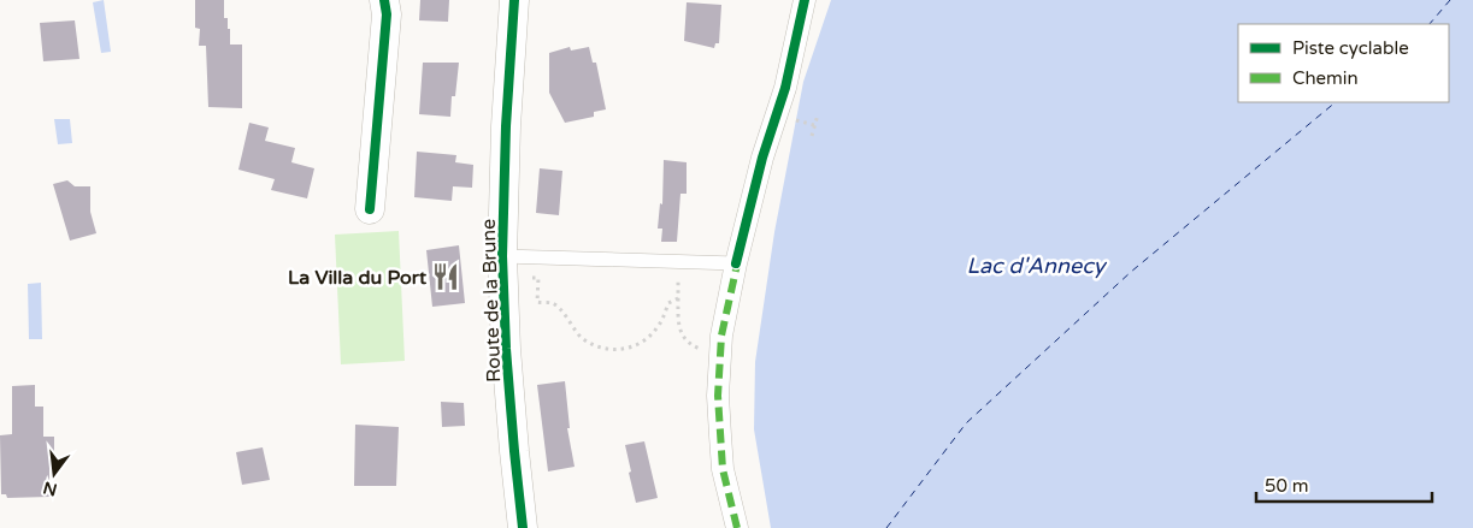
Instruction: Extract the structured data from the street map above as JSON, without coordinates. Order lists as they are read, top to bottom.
{
  "streets": {
    "street": ["Route de la Brune"]
  },
  "water": ["Lac d'Annecy"],
  "places": {
    "restaurant": ["La Villa du Port"]
  },
  "legend": ["Piste cyclable", "Chemin"],
  "scale_bar": "50 m",
  "north": "bottom"
}
